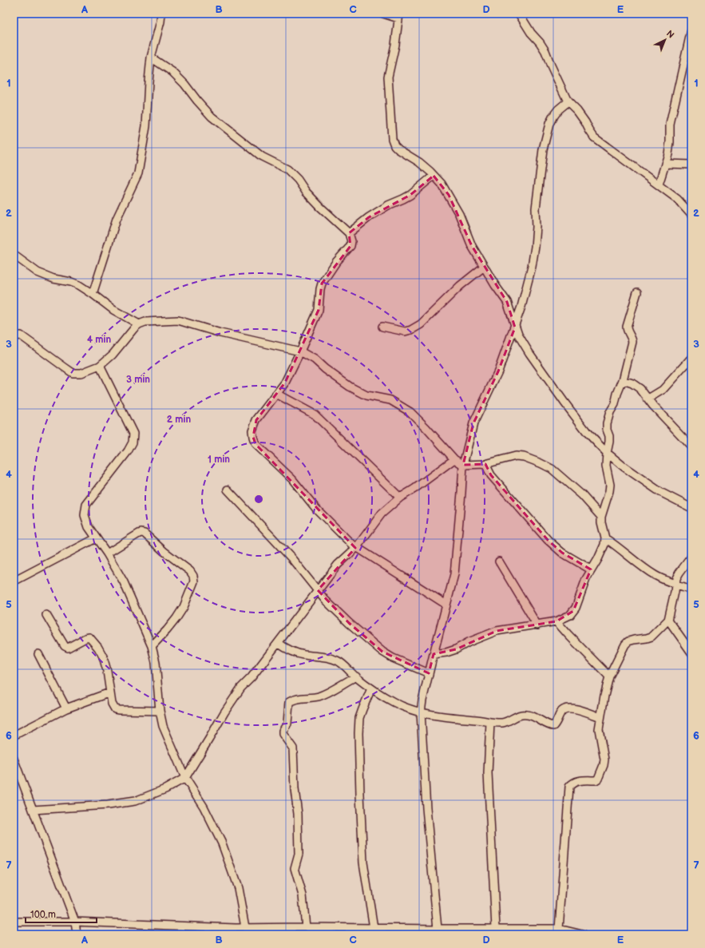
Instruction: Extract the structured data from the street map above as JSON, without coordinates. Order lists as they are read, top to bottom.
{
  "scale_bar": "100 m",
  "north": "top right",
  "grid": {
    "columns": [
      "A",
      "B",
      "C",
      "D",
      "E"
    ],
    "rows": [
      "1",
      "2",
      "3",
      "4",
      "5",
      "6",
      "7"
    ]
  },
  "rings": [
    "4 min",
    "3 min",
    "2 min",
    "1 min"
  ]
}
